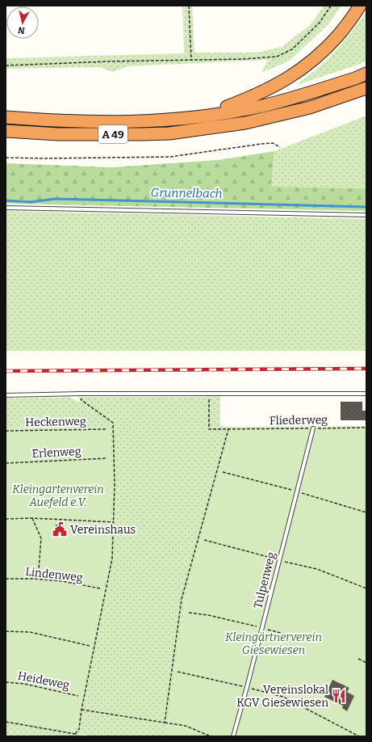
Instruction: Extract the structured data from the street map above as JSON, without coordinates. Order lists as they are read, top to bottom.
{
  "streets": {
    "highway": ["A 49"],
    "lane": ["Tulpenweg"],
    "path": [
      "Fliederweg",
      "Heckenweg",
      "Erlenweg",
      "Lindenweg",
      "Heideweg"
    ]
  },
  "crossings": [
    ["Fliederweg", "Tulpenweg"]
  ],
  "water": ["Grunnelbach"],
  "parks": ["Kleingartenverein Auefeld e.V.", "Kleingärtnerverein Giesewiesen"],
  "places": {
    "public building": ["Vereinshaus"],
    "restaurant": ["Vereinslokal KGV Giesewiesen"]
  },
  "north": "bottom"
}
